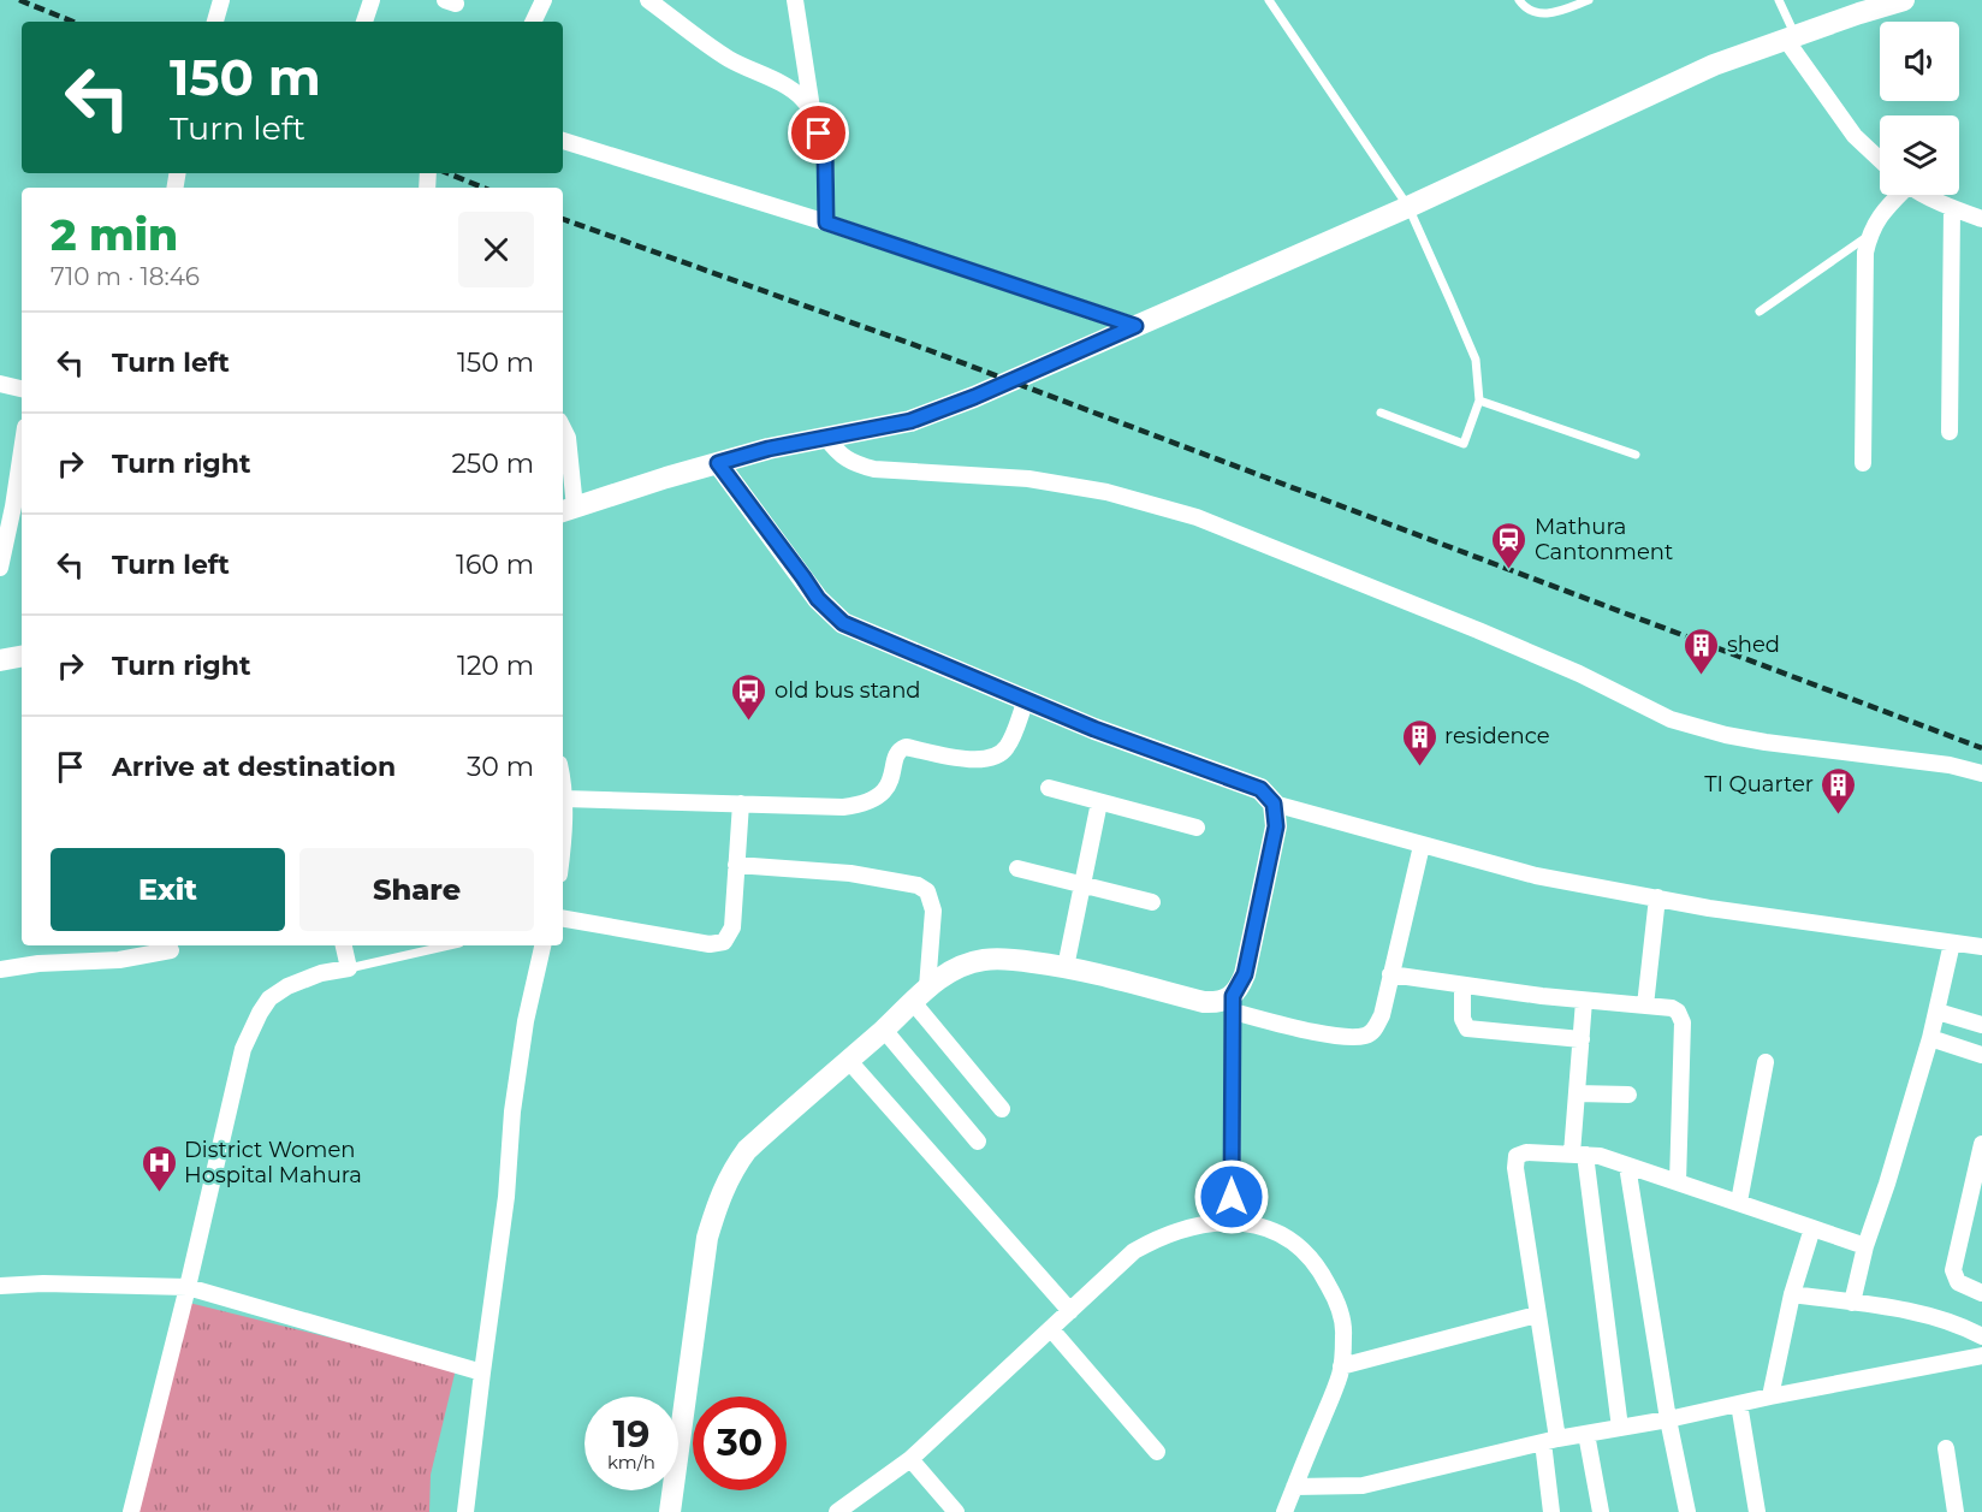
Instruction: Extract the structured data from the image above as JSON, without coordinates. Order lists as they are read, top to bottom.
{
  "places": {
    "station": ["Mathura Cantonment"],
    "building": ["shed", "residence", "TI Quarter"],
    "bus stop": ["old bus stand"],
    "hospital": ["District Women Hospital Mahura"]
  },
  "page": {
    "turn": ["150 m", "Turn left"],
    "heading": ["2 min", "710 m · 18:46"],
    "list": [
      {
        "name": "Turn left",
        "value": "150 m"
      },
      {
        "name": "Turn right",
        "value": "250 m"
      },
      {
        "name": "Turn left",
        "value": "160 m"
      },
      {
        "name": "Turn right",
        "value": "120 m"
      },
      {
        "name": "Arrive at destination",
        "value": "30 m"
      }
    ],
    "buttons": ["Exit", "Share"],
    "speed": "19 km/h",
    "limit": "30"
  }
}
